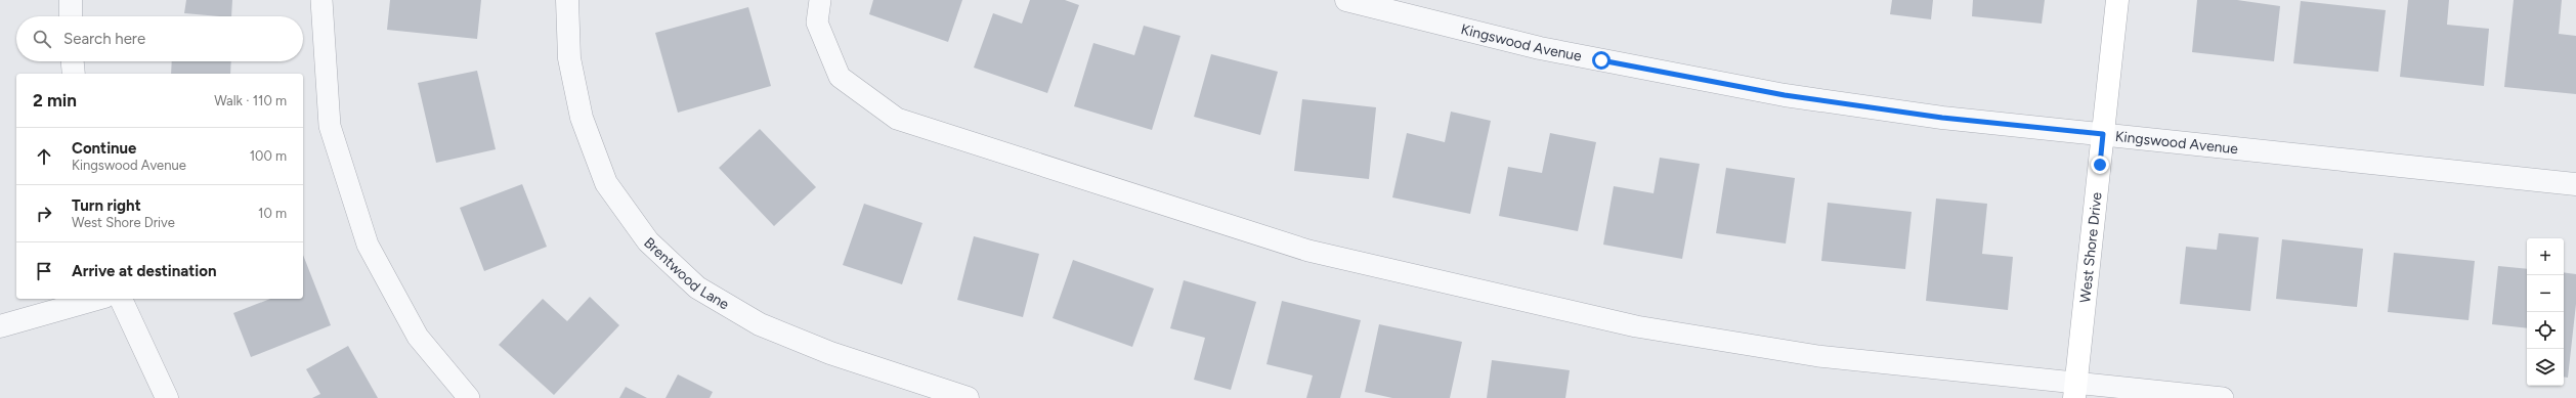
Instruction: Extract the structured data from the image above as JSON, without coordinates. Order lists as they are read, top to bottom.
{
  "streets": {
    "street": ["Kingswood Avenue", "West Shore Drive", "Brentwood Lane"]
  },
  "crossings": [
    ["Kingswood Avenue", "West Shore Drive"]
  ],
  "page": {
    "search": "Search here",
    "heading": ["2 min", "Walk · 110 m"],
    "list": [
      ["Continue", "Kingswood Avenue", "100 m"],
      ["Turn right", "West Shore Drive", "10 m"],
      "Arrive at destination"
    ],
    "map_buttons": ["+", "−"]
  }
}
